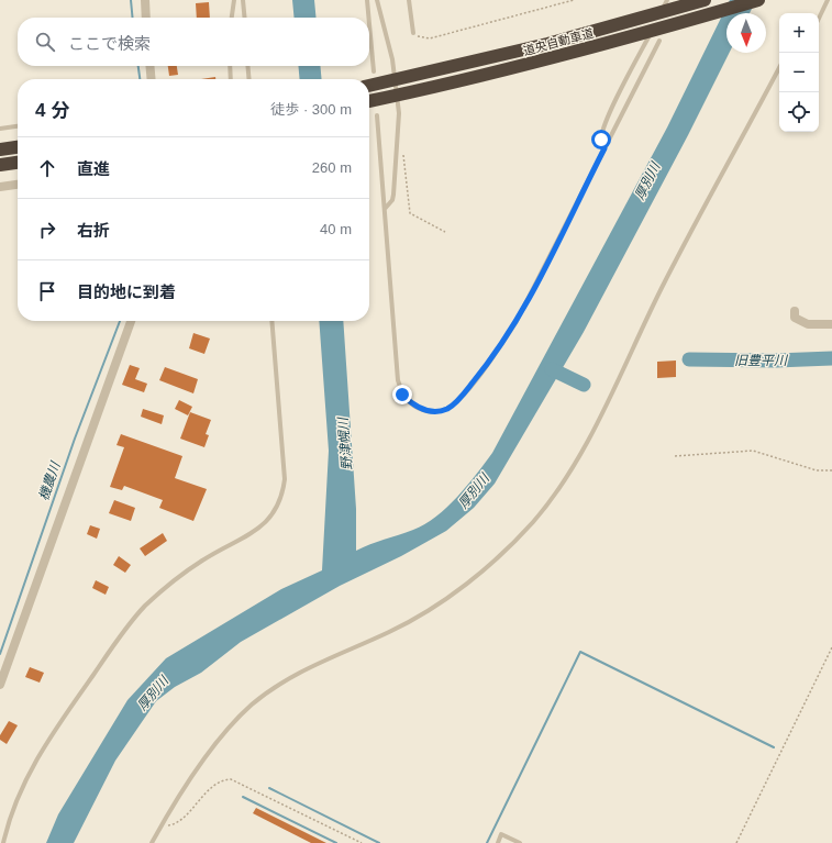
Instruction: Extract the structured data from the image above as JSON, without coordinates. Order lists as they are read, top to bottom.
{
  "streets": {
    "highway": ["道央自動車道"]
  },
  "water": [
    "厚別川",
    "旧豊平川",
    "野津幌川",
    "機農川"
  ],
  "north": "bottom",
  "page": {
    "map_buttons": ["+", "−"],
    "search": "ここで検索",
    "heading": ["4 分", "徒歩 · 300 m"],
    "list": [
      ["直進", "260 m"],
      ["右折", "40 m"],
      "目的地に到着"
    ]
  }
}
